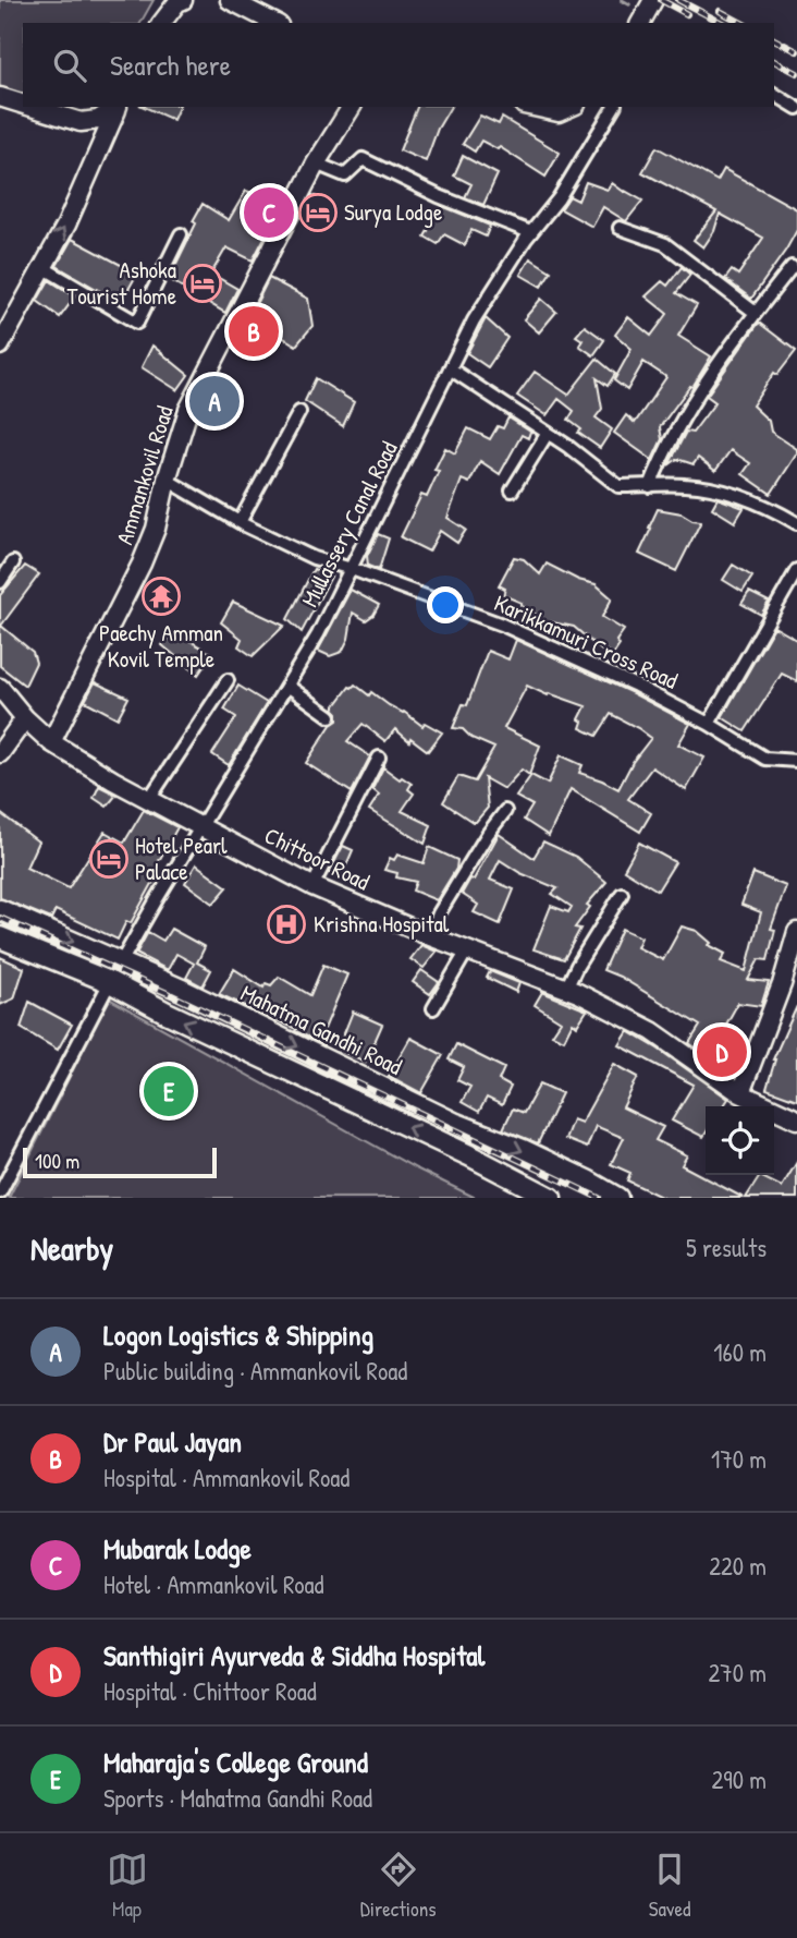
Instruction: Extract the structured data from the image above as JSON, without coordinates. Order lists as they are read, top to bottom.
{
  "streets": {
    "main road": ["Ammankovil Road", "Chittoor Road", "Mahatma Gandhi Road"],
    "street": ["Mullassery Canal Road", "Karikkamuri Cross Road"]
  },
  "crossings": [
    ["Ammankovil Road", "Karikkamuri Cross Road"],
    ["Ammankovil Road", "Chittoor Road"],
    ["Mullassery Canal Road", "Karikkamuri Cross Road"],
    ["Mullassery Canal Road", "Chittoor Road"],
    ["Mullassery Canal Road", "Mahatma Gandhi Road"]
  ],
  "places": {
    "hotel": ["Surya Lodge", "Ashoka Tourist Home", "Hotel Pearl Palace"],
    "temple": ["Paechy Amman Kovil Temple"],
    "hospital": ["Krishna Hospital"]
  },
  "scale_bar": "100 m",
  "page": {
    "search": "Search here",
    "pins": [
      "C",
      "B",
      "A",
      "D",
      "E"
    ],
    "scale": "100 m",
    "heading": ["Nearby", "5 results"],
    "list": [
      {
        "mark": "A",
        "name": "Logon Logistics & Shipping",
        "note": "Public building · Ammankovil Road",
        "value": "160 m"
      },
      {
        "mark": "B",
        "name": "Dr Paul Jayan",
        "note": "Hospital · Ammankovil Road",
        "value": "170 m"
      },
      {
        "mark": "C",
        "name": "Mubarak Lodge",
        "note": "Hotel · Ammankovil Road",
        "value": "220 m"
      },
      {
        "mark": "D",
        "name": "Santhigiri Ayurveda & Siddha Hospital",
        "note": "Hospital · Chittoor Road",
        "value": "270 m"
      },
      {
        "mark": "E",
        "name": "Maharaja's College Ground",
        "note": "Sports · Mahatma Gandhi Road",
        "value": "290 m"
      }
    ],
    "nav": ["Map", "Directions", "Saved"]
  }
}
